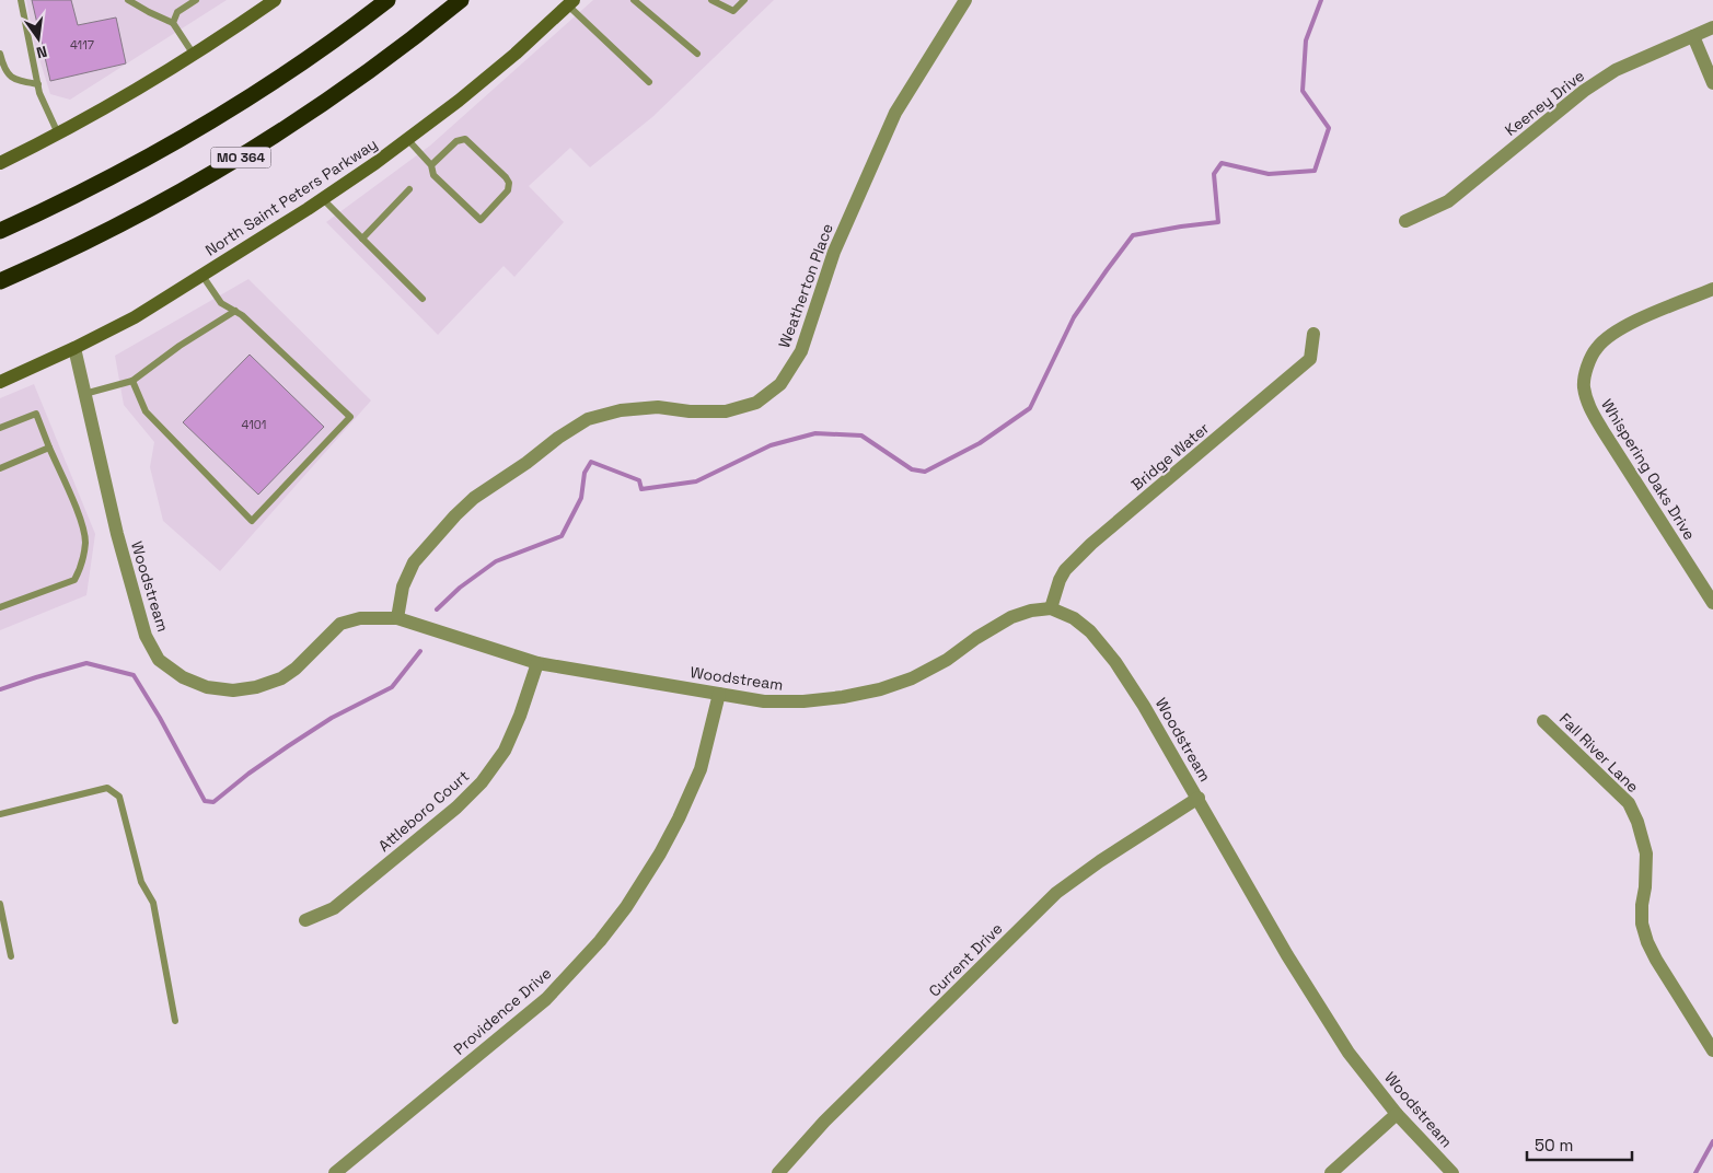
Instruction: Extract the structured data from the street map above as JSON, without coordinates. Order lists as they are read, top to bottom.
{
  "streets": {
    "highway": ["MO 364"],
    "main road": ["North Saint Peters Parkway"],
    "street": [
      "Keeney Drive",
      "Weatherton Place",
      "Bridge Water",
      "Whispering Oaks Drive",
      "Woodstream",
      "Fall River Lane",
      "Attleboro Court",
      "Current Drive",
      "Providence Drive"
    ]
  },
  "crossings": [
    ["North Saint Peters Parkway", "Woodstream"],
    ["Weatherton Place", "Woodstream"],
    ["Bridge Water", "Woodstream"],
    ["Woodstream", "Attleboro Court"],
    ["Woodstream", "Current Drive"],
    ["Woodstream", "Providence Drive"]
  ],
  "house_numbers": ["4117", "4101"],
  "scale_bar": "50 m",
  "north": "bottom"
}
